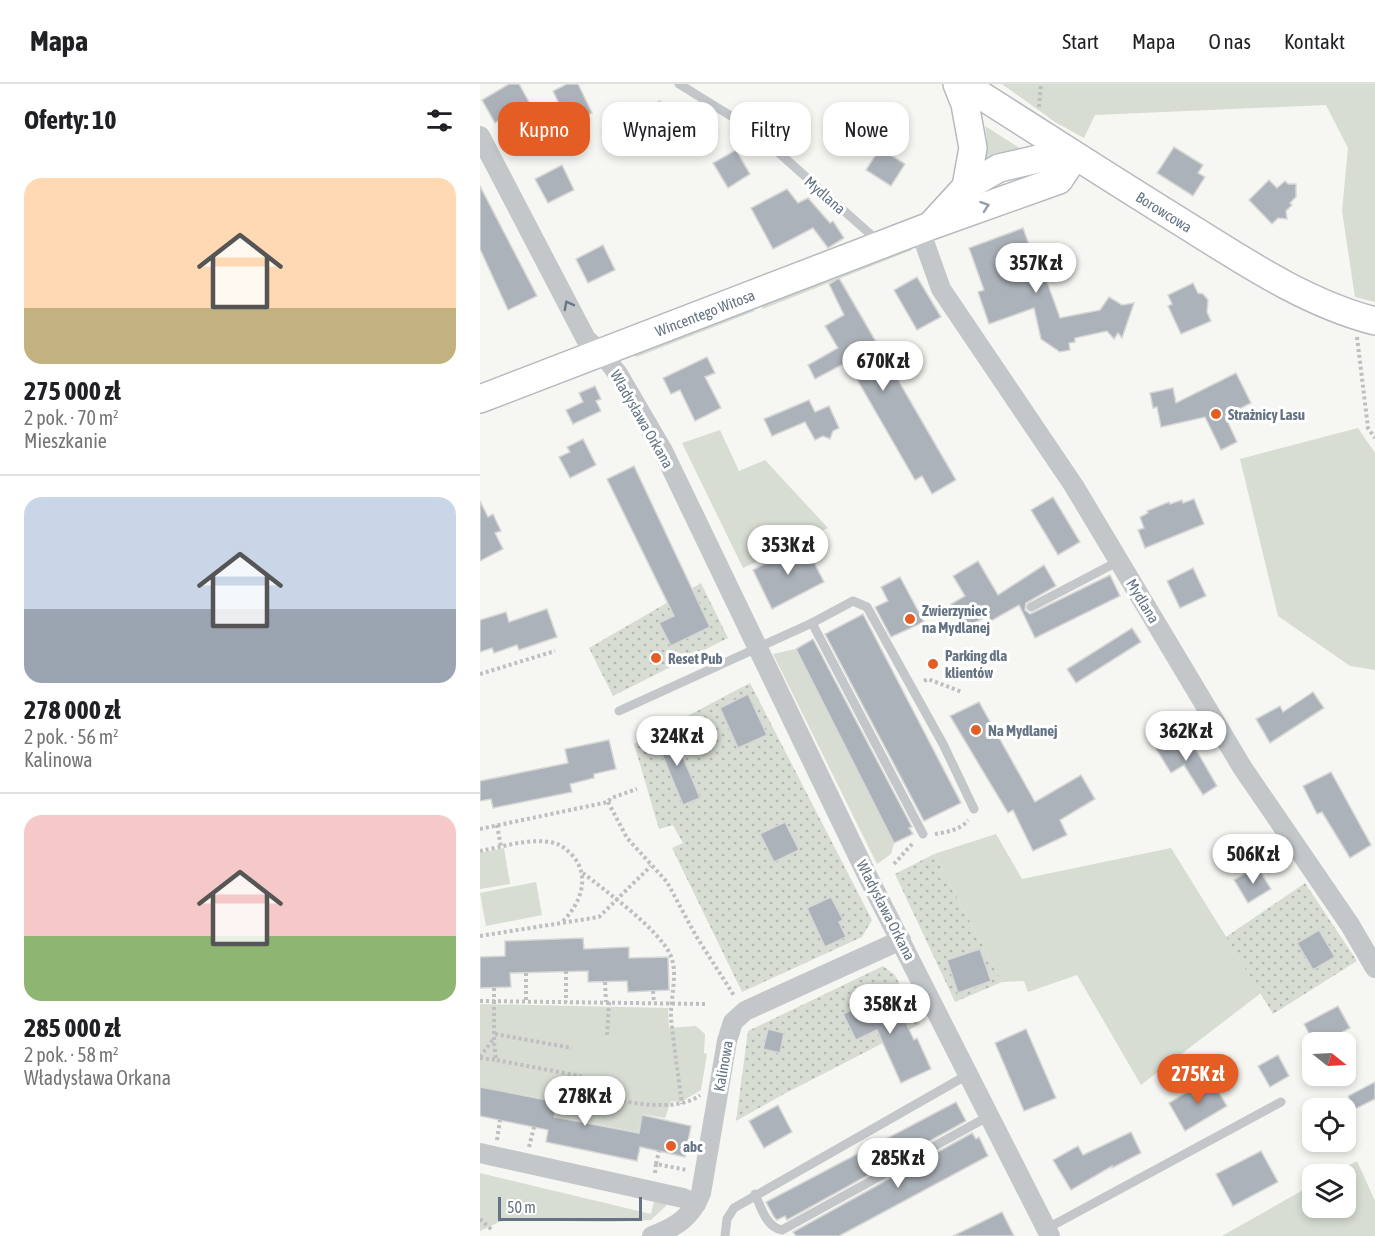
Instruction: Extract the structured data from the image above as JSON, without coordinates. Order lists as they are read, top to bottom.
{
  "streets": {
    "street": [
      "Mydlana",
      "Borowcowa",
      "Wincentego Witosa",
      "Władysława Orkana",
      "Kalinowa"
    ]
  },
  "crossings": [
    ["Mydlana", "Wincentego Witosa"],
    ["Borowcowa", "Wincentego Witosa"],
    ["Wincentego Witosa", "Władysława Orkana"],
    ["Władysława Orkana", "Kalinowa"]
  ],
  "places": [
    "Strażnicy Lasu",
    "Zwierzyniec na Mydlanej",
    "Reset Pub",
    "Parking dla klientów",
    "Na Mydlanej",
    "abc"
  ],
  "scale_bar": "50 m",
  "north": "right",
  "page": {
    "header": "Mapa",
    "nav": [
      "Start",
      "Mapa",
      "O nas",
      "Kontakt"
    ],
    "heading": "Oferty: 10",
    "chip": [
      "Kupno",
      "Wynajem",
      "Filtry",
      "Nowe"
    ],
    "list": [
      {
        "name": "275 000 zł",
        "note": "2 pok. · 70 m² · Mieszkanie"
      },
      {
        "name": "278 000 zł",
        "note": "2 pok. · 56 m² · Kalinowa"
      },
      {
        "name": "285 000 zł",
        "note": "2 pok. · 58 m² · Władysława Orkana"
      }
    ],
    "price": [
      "357K zł",
      "670K zł",
      "353K zł",
      "362K zł",
      "324K zł",
      "506K zł",
      "358K zł",
      "275K zł",
      "278K zł",
      "285K zł"
    ],
    "scale": "50 m"
  }
}
